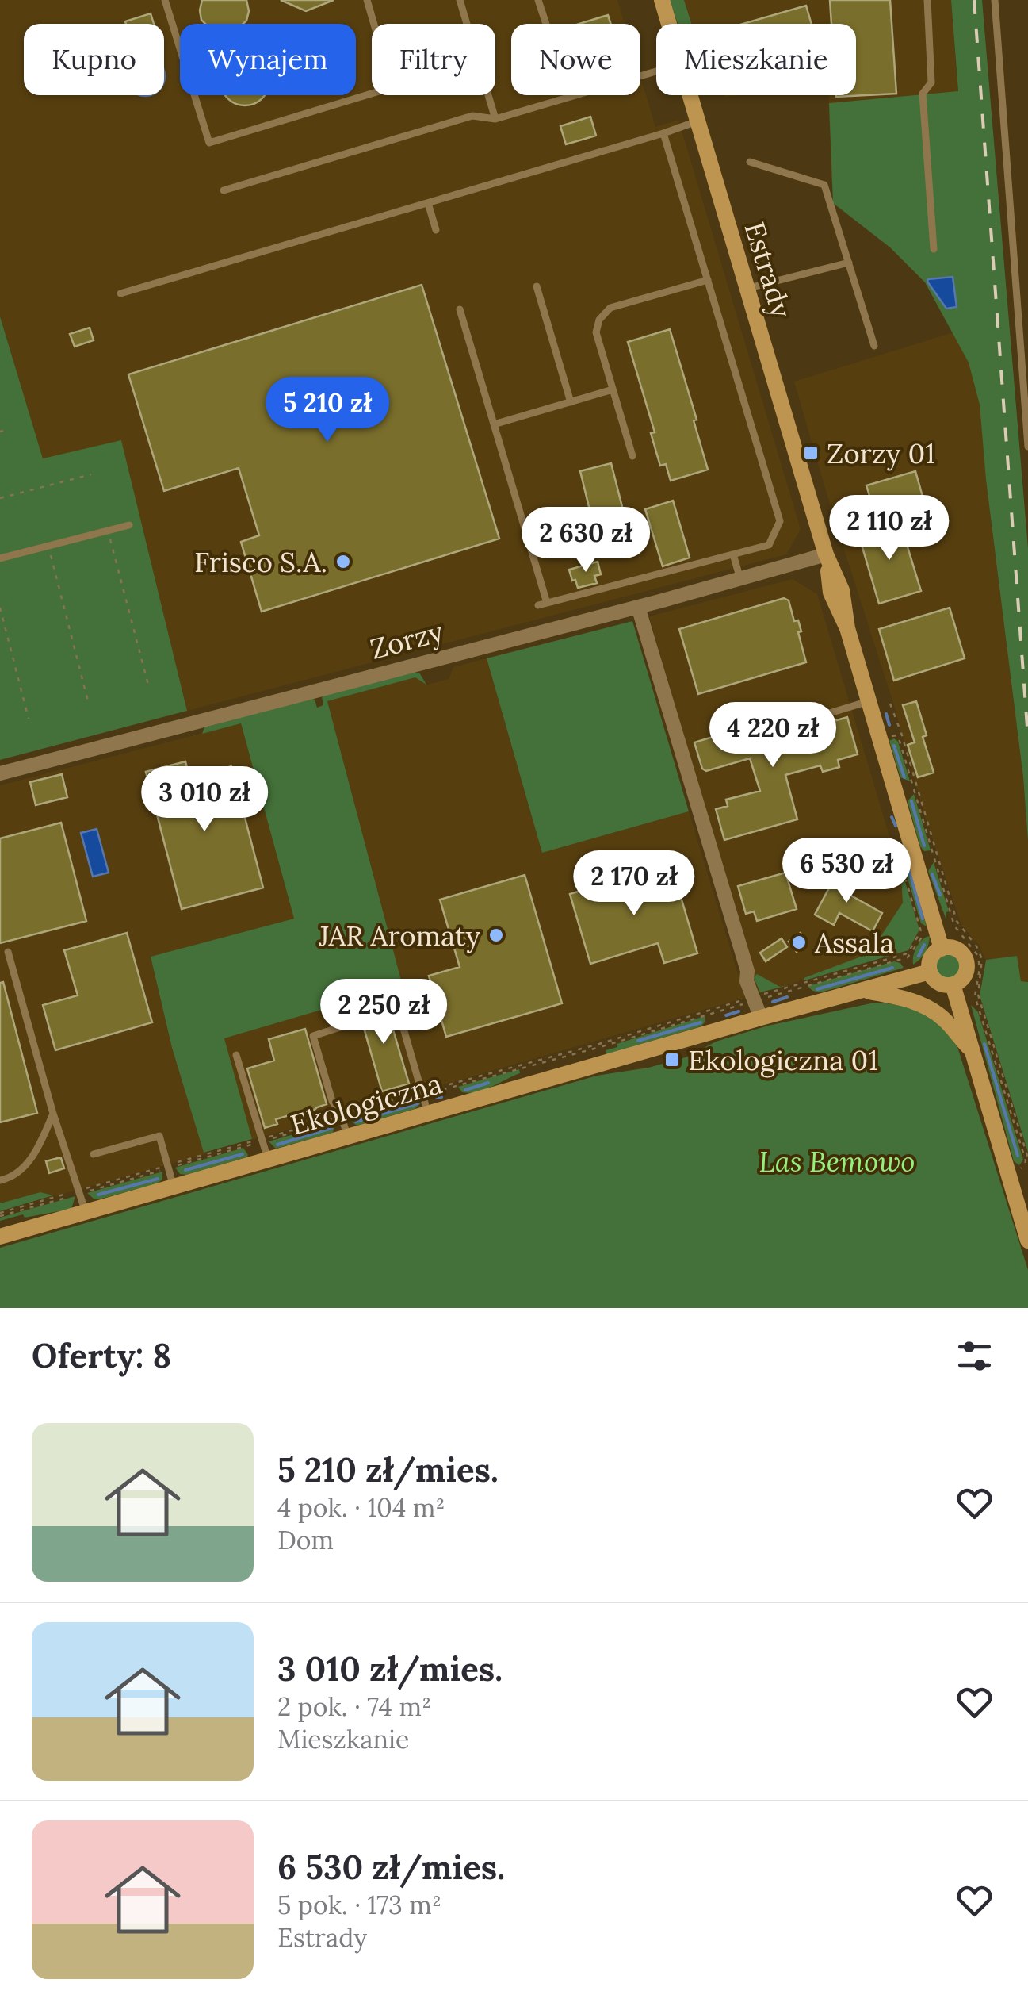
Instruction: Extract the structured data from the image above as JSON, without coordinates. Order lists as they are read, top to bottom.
{
  "streets": {
    "main road": ["Estrady", "Ekologiczna"],
    "street": ["Zorzy"]
  },
  "crossings": [
    ["Estrady", "Zorzy"]
  ],
  "parks": ["Las Bemowo"],
  "places": {
    "transit": ["Zorzy 01", "Ekologiczna 01"],
    "other": ["Frisco S.A.", "JAR Aromaty", "Assala"]
  },
  "page": {
    "chip": [
      "Kupno",
      "Wynajem",
      "Filtry",
      "Nowe",
      "Mieszkanie"
    ],
    "price": [
      "5 210 zł",
      "2 110 zł",
      "2 630 zł",
      "4 220 zł",
      "3 010 zł",
      "6 530 zł",
      "2 170 zł",
      "2 250 zł"
    ],
    "heading": "Oferty: 8",
    "list": [
      {
        "name": "5 210 zł/mies.",
        "note": "4 pok. · 104 m² · Dom"
      },
      {
        "name": "3 010 zł/mies.",
        "note": "2 pok. · 74 m² · Mieszkanie"
      },
      {
        "name": "6 530 zł/mies.",
        "note": "5 pok. · 173 m² · Estrady"
      }
    ]
  }
}
